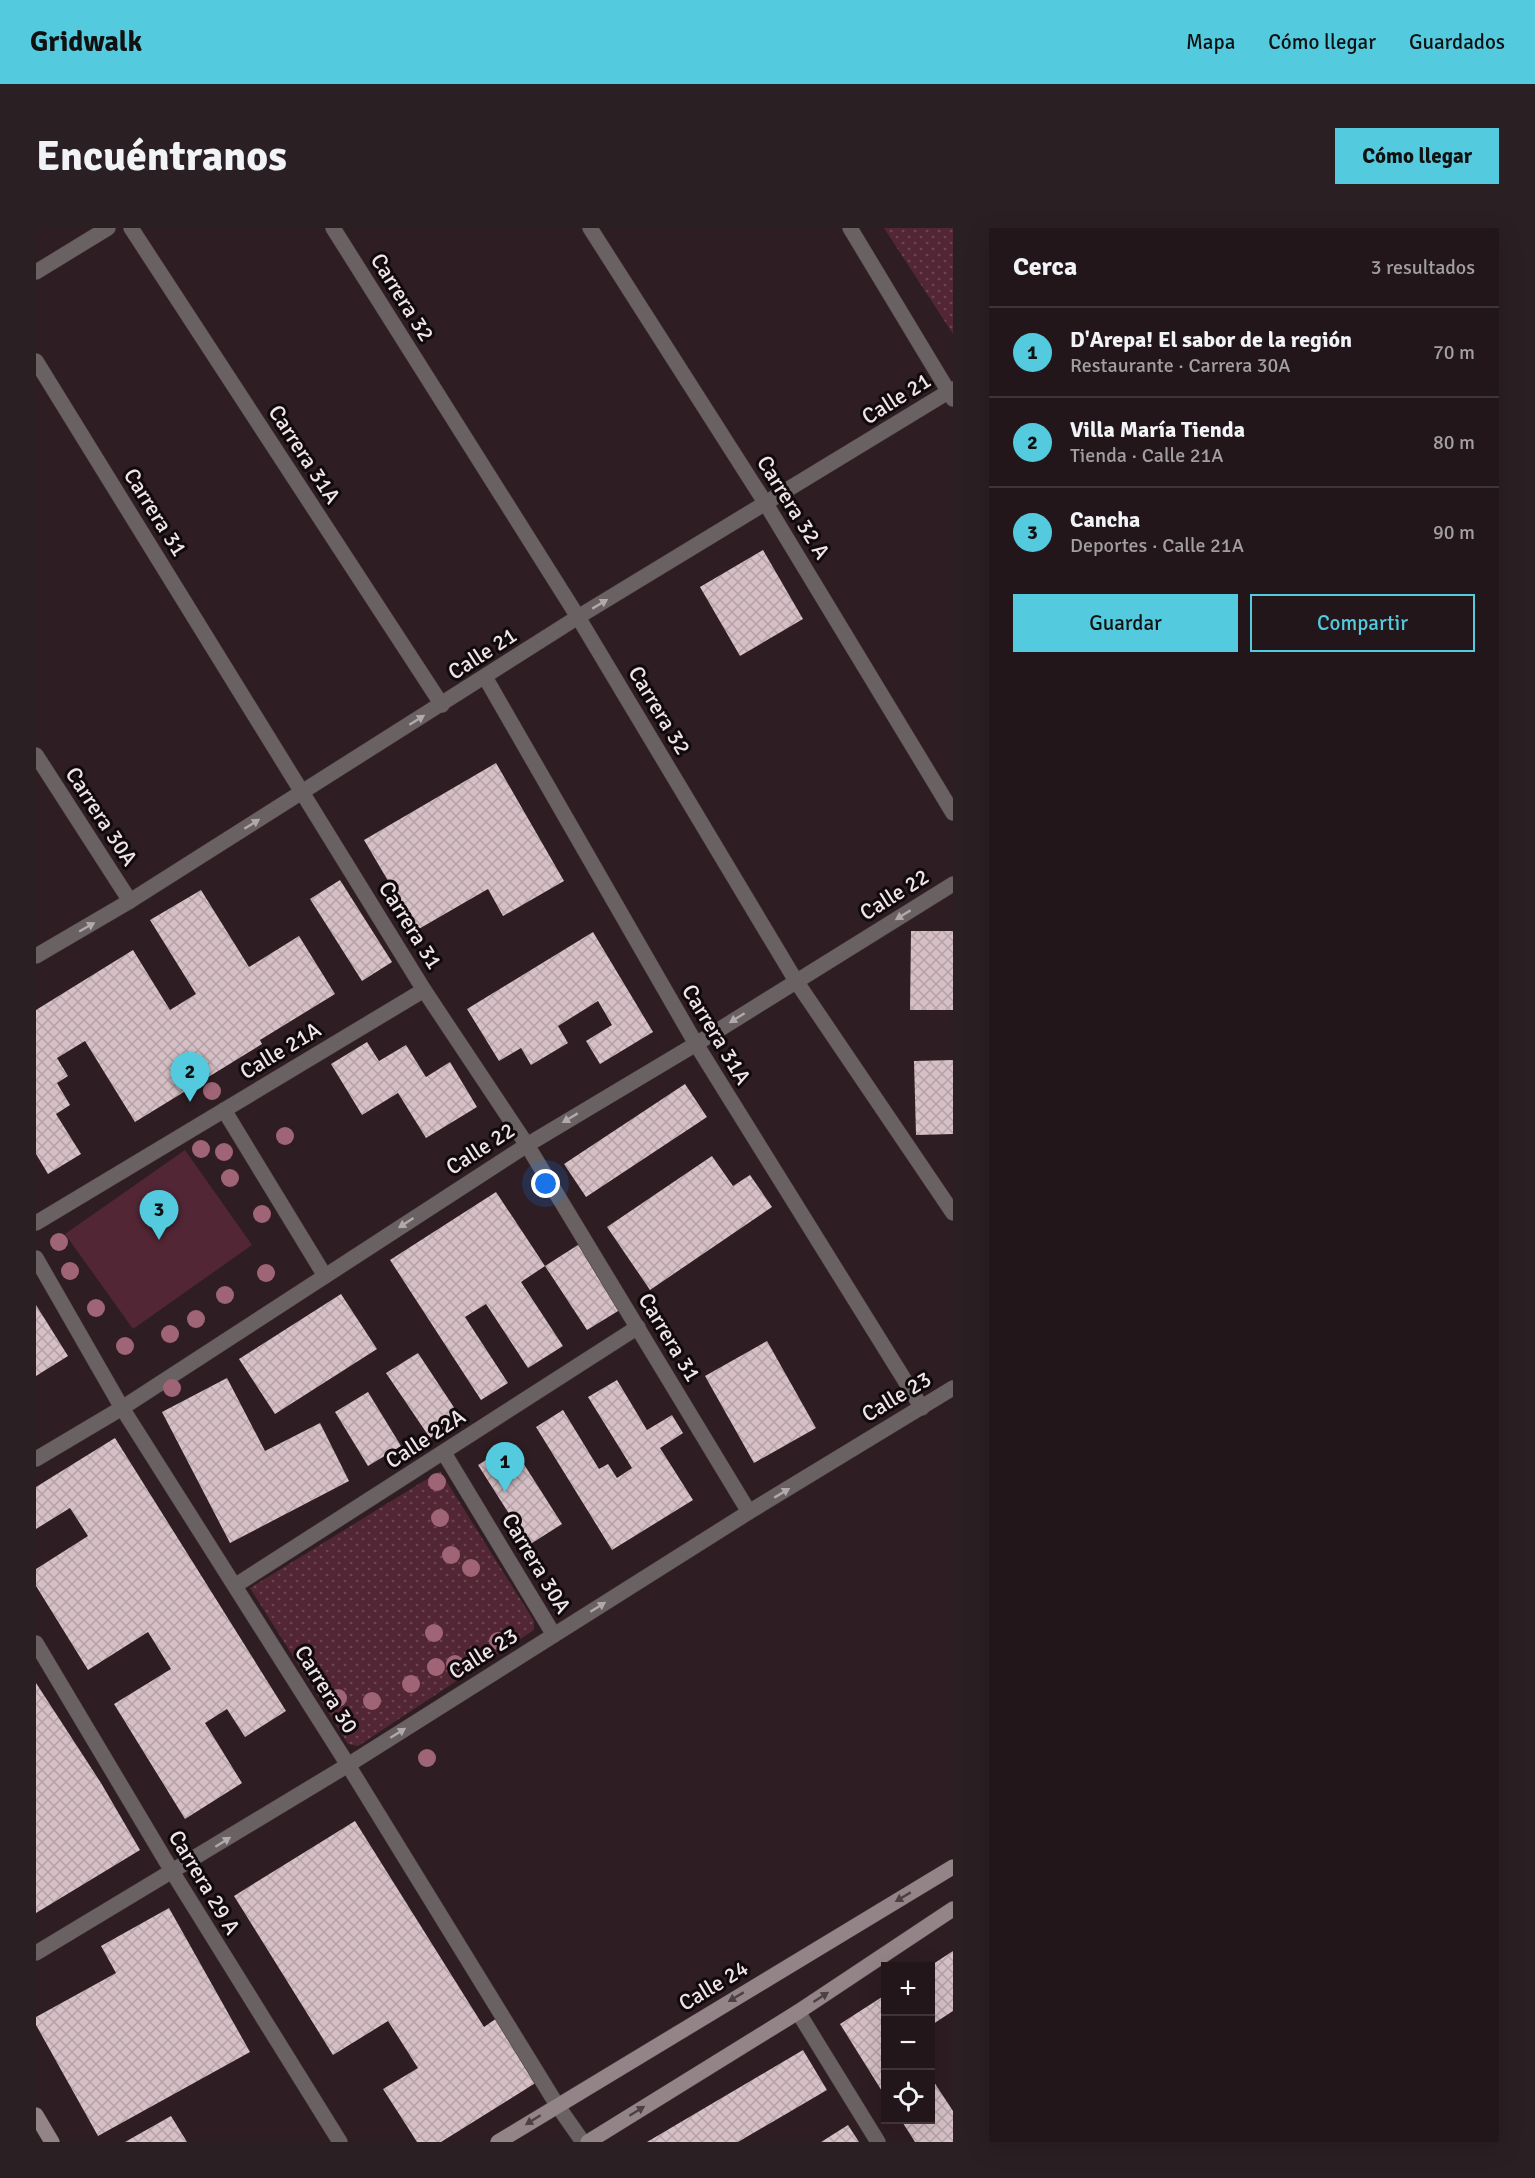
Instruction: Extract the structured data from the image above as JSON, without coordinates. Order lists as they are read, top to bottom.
{
  "streets": {
    "street": [
      "Carrera 32",
      "Calle 21",
      "Carrera 31A",
      "Carrera 32 A",
      "Carrera 31",
      "Carrera 30A",
      "Calle 22",
      "Calle 21A",
      "Calle 23",
      "Calle 22A",
      "Carrera 30",
      "Carrera 29 A",
      "Calle 24"
    ]
  },
  "crossings": [
    ["Carrera 32", "Calle 21"],
    ["Carrera 32", "Calle 22"],
    ["Calle 21", "Carrera 31A"],
    ["Calle 21", "Carrera 32 A"],
    ["Calle 21", "Carrera 31"],
    ["Calle 21", "Carrera 30A"],
    ["Carrera 31A", "Calle 22"],
    ["Carrera 31A", "Calle 23"],
    ["Carrera 31", "Calle 22"],
    ["Carrera 31", "Calle 21A"],
    ["Carrera 31", "Calle 23"],
    ["Carrera 31", "Calle 22A"],
    ["Carrera 30A", "Calle 23"],
    ["Carrera 30A", "Calle 22A"],
    ["Calle 22", "Carrera 30"],
    ["Calle 23", "Carrera 30"],
    ["Calle 23", "Carrera 29 A"],
    ["Calle 22A", "Carrera 30"],
    ["Carrera 30", "Calle 24"]
  ],
  "one_way": ["Calle 21", "Calle 22", "Calle 23"],
  "page": {
    "header": "Gridwalk",
    "nav": ["Mapa", "Cómo llegar", "Guardados"],
    "buttons": [
      "Cómo llegar",
      ["Guardar", "Compartir"]
    ],
    "title": "Encuéntranos",
    "heading": ["Cerca", "3 resultados"],
    "list": [
      {
        "mark": "1",
        "name": "D'Arepa! El sabor de la región",
        "note": "Restaurante · Carrera 30A",
        "value": "70 m"
      },
      {
        "mark": "2",
        "name": "Villa María Tienda",
        "note": "Tienda · Calle 21A",
        "value": "80 m"
      },
      {
        "mark": "3",
        "name": "Cancha",
        "note": "Deportes · Calle 21A",
        "value": "90 m"
      }
    ],
    "pins": ["2", "3", "1"],
    "map_buttons": ["+", "−"]
  }
}
